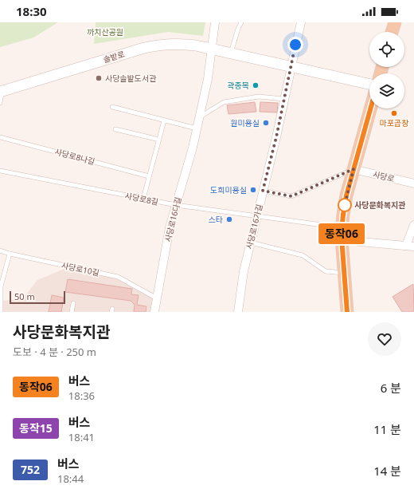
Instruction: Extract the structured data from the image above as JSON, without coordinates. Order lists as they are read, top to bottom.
{
  "streets": {
    "street": [
      "솔밭로",
      "사당로",
      "사당로16다길",
      "사당로16가길"
    ],
    "lane": ["사당로8나길", "사당로8길", "사당로10길"]
  },
  "crossings": [
    ["솔밭로", "사당로16다길"],
    ["솔밭로", "사당로16가길"],
    ["사당로8길", "사당로16다길"],
    ["사당로8길", "사당로16가길"],
    ["사당로16다길", "사당로10길"]
  ],
  "parks": ["까치산공원"],
  "places": [
    "사당솔밭도서관",
    "곽종목",
    "마포곱창",
    "원미용실",
    "도희미용실",
    "사당문화복지관",
    "스타"
  ],
  "lines": ["bus line 동작06"],
  "scale_bar": "50 m",
  "page": {
    "status": "18:30",
    "on_map": "동작06",
    "scale": "50 m",
    "heading": ["사당문화복지관", "도보 · 4 분 · 250 m"],
    "list": [
      {
        "mark": "동작06",
        "name": "버스",
        "note": "18:36",
        "value": "6 분"
      },
      {
        "mark": "동작15",
        "name": "버스",
        "note": "18:41",
        "value": "11 분"
      },
      {
        "mark": "752",
        "name": "버스",
        "note": "18:44",
        "value": "14 분"
      }
    ]
  }
}
